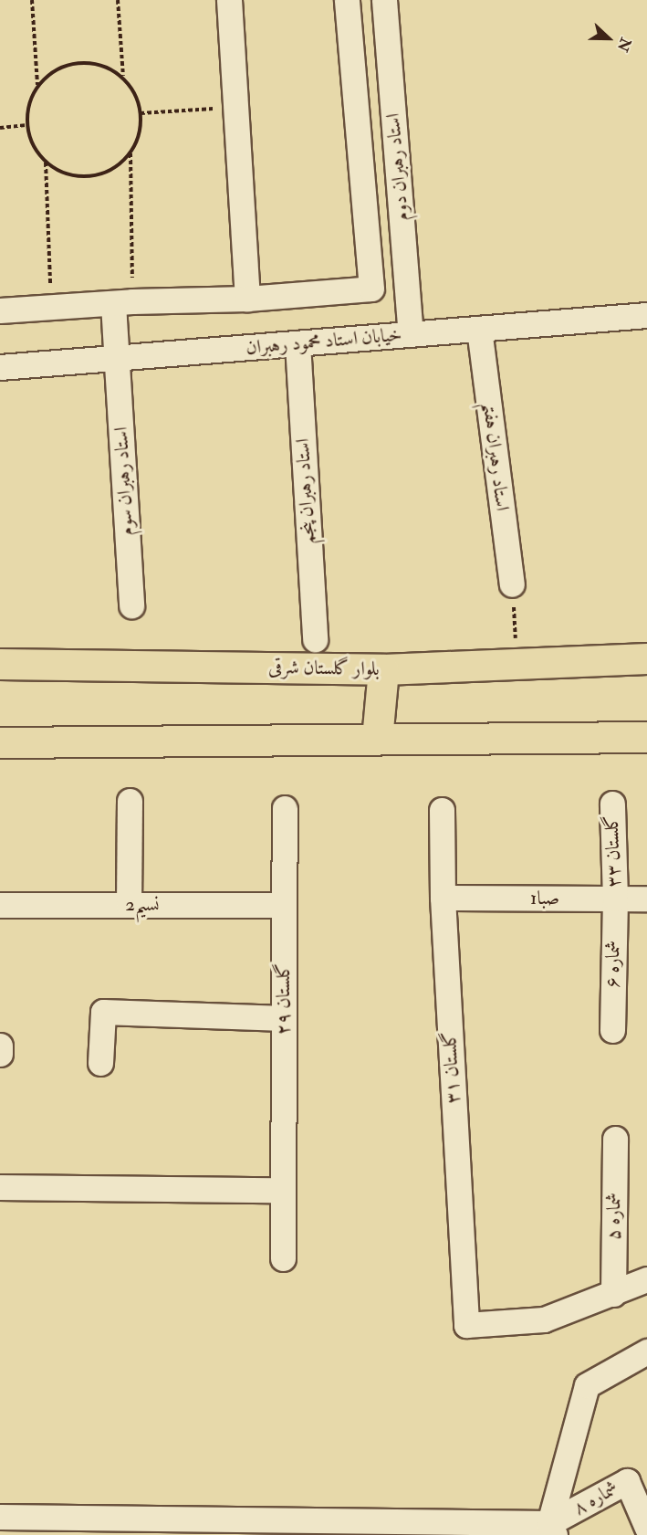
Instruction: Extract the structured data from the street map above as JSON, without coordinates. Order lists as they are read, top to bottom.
{
  "streets": {
    "main road": ["بلوار گلستان شرقی"],
    "street": [
      "استاد رهبران دوم",
      "خیابان استاد محمود رهبران",
      "استاد رهبران هفتم",
      "استاد رهبران سوم",
      "استاد رهبران پنجم",
      "گلستان ۳۳",
      "صبا1",
      "نسیم2",
      "شماره ۶",
      "گلستان ۲۹",
      "گلستان ۳۱",
      "شماره ۵",
      "شماره ۸"
    ]
  },
  "crossings": [
    ["استاد رهبران دوم", "خیابان استاد محمود رهبران"],
    ["خیابان استاد محمود رهبران", "استاد رهبران هفتم"],
    ["خیابان استاد محمود رهبران", "استاد رهبران سوم"],
    ["خیابان استاد محمود رهبران", "استاد رهبران پنجم"],
    ["گلستان ۳۳", "صبا1"],
    ["گلستان ۳۳", "شماره ۶"],
    ["صبا1", "شماره ۶"],
    ["صبا1", "گلستان ۳۱"],
    ["نسیم2", "گلستان ۲۹"],
    ["گلستان ۳۱", "شماره ۵"]
  ],
  "north": "right"
}
